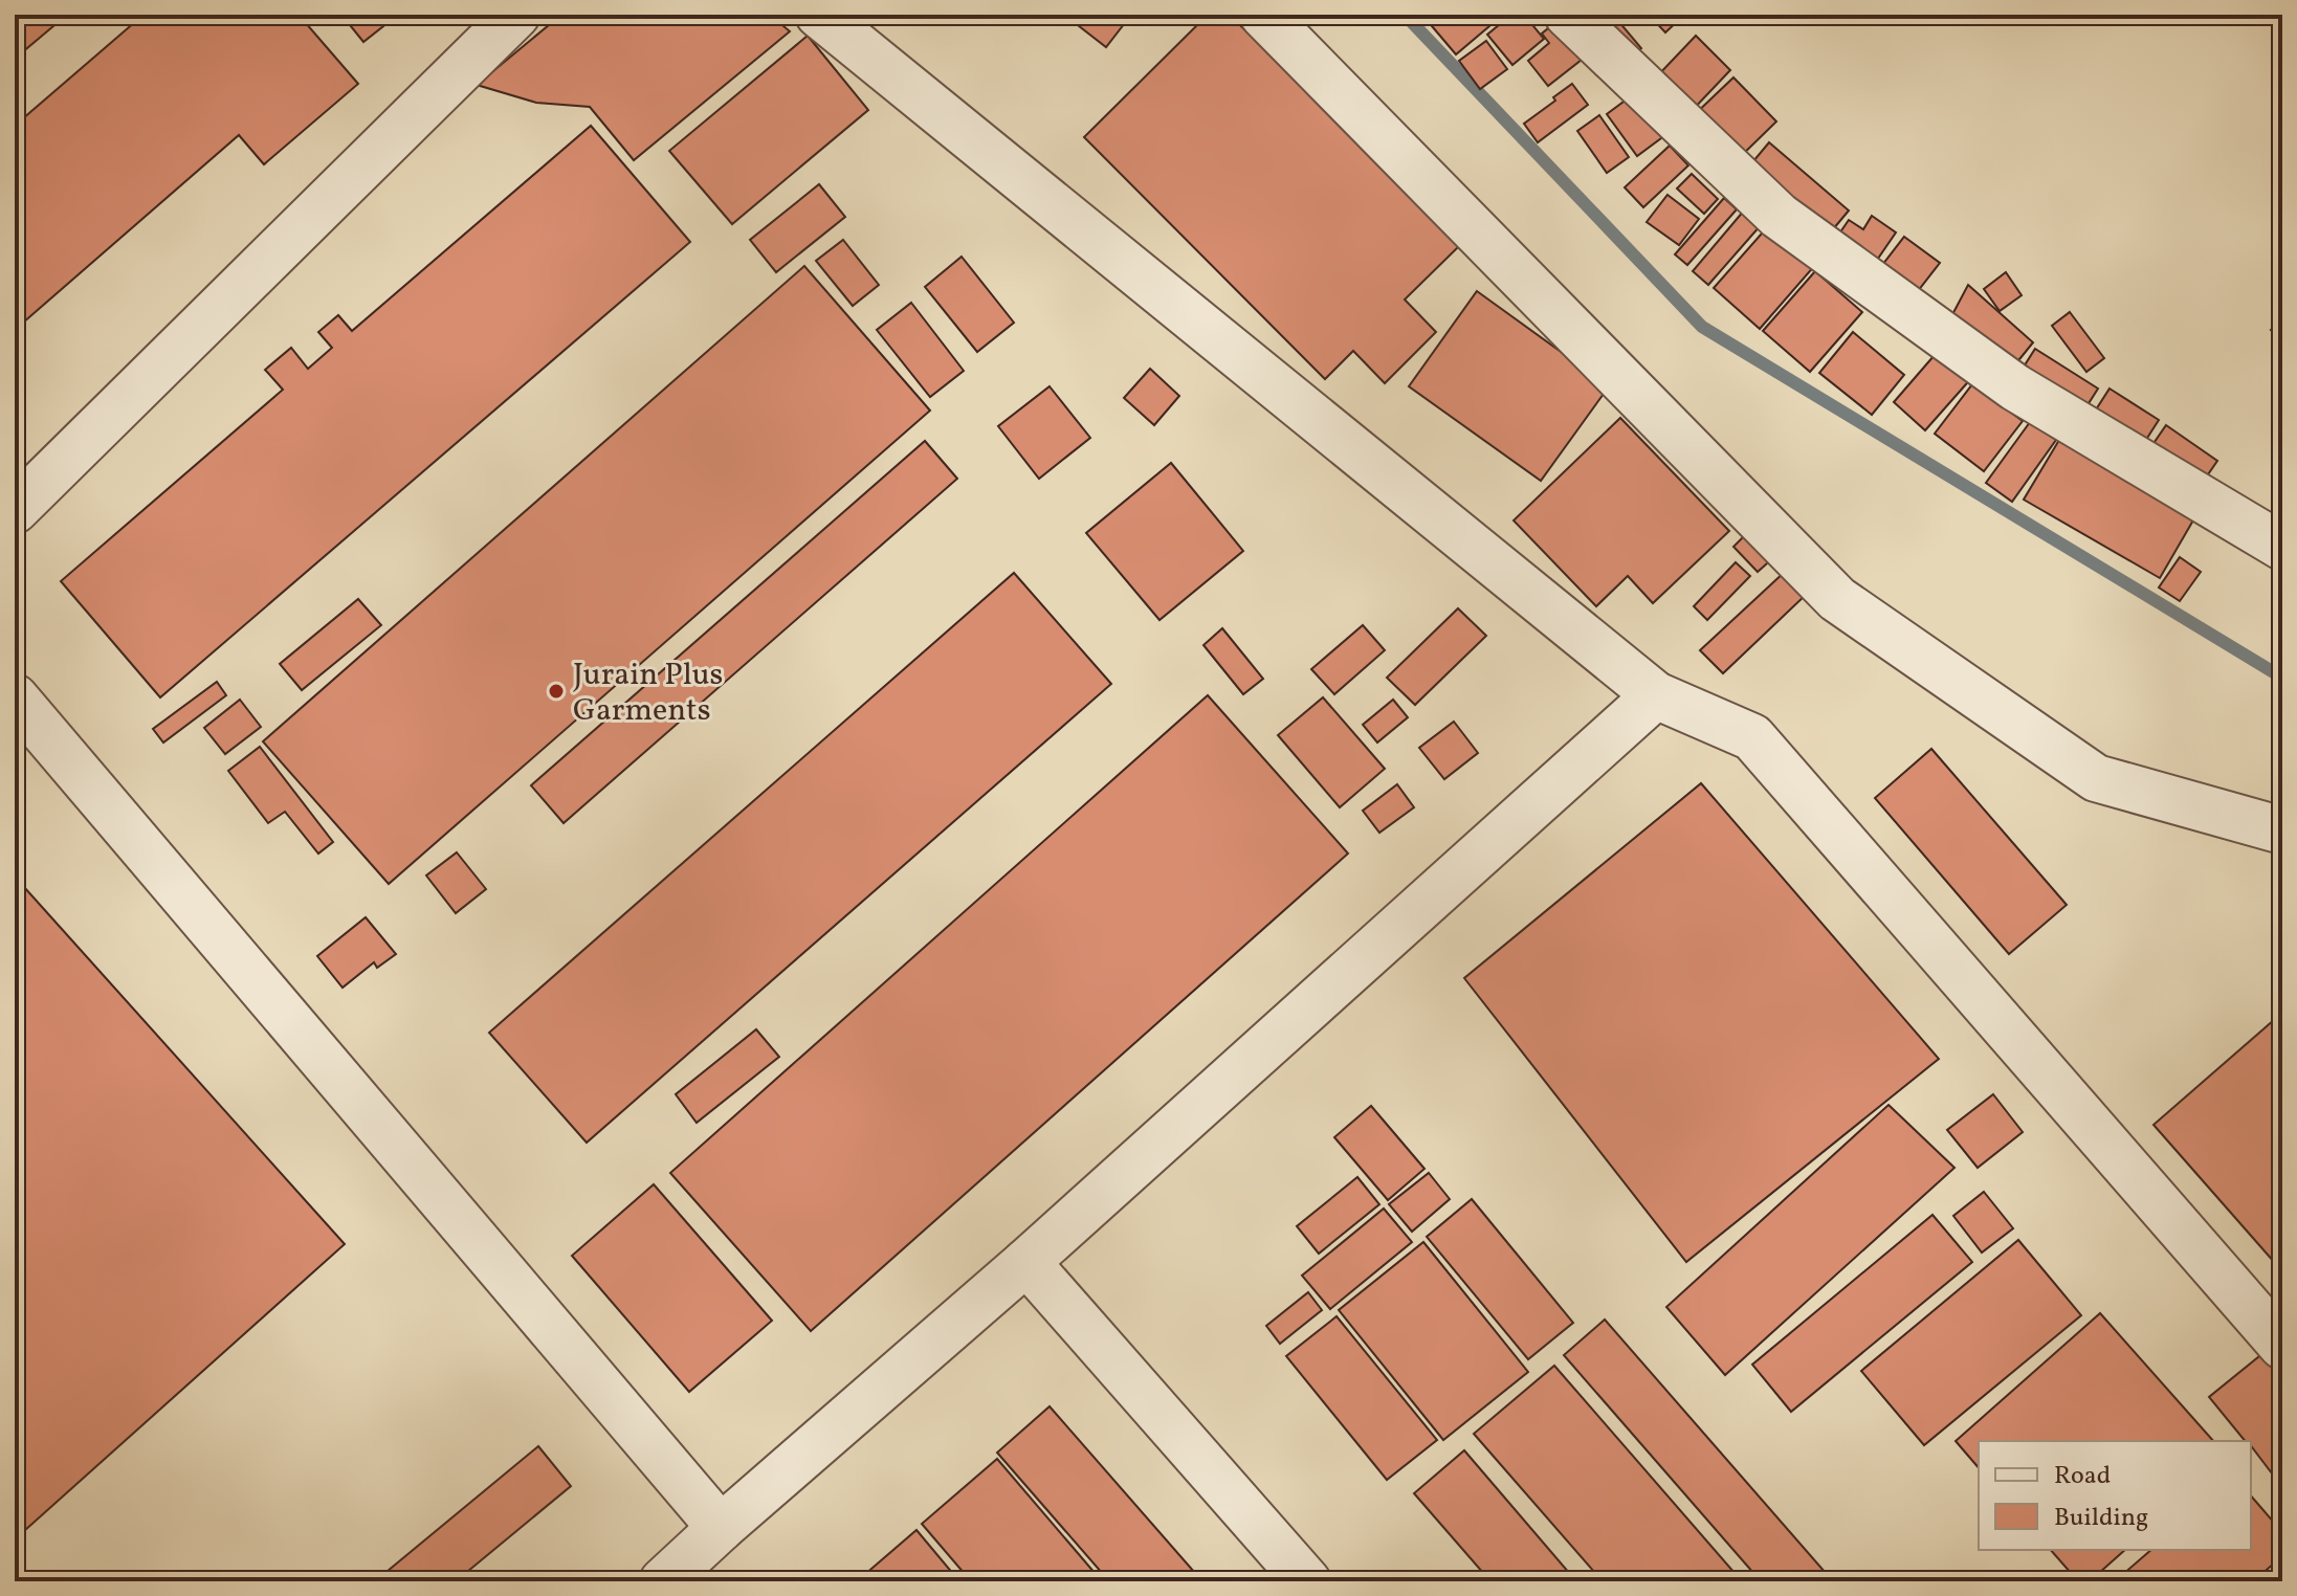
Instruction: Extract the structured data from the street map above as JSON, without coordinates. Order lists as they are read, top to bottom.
{
  "places": ["Jurain Plus Garments"],
  "legend": ["Road", "Building"]
}
